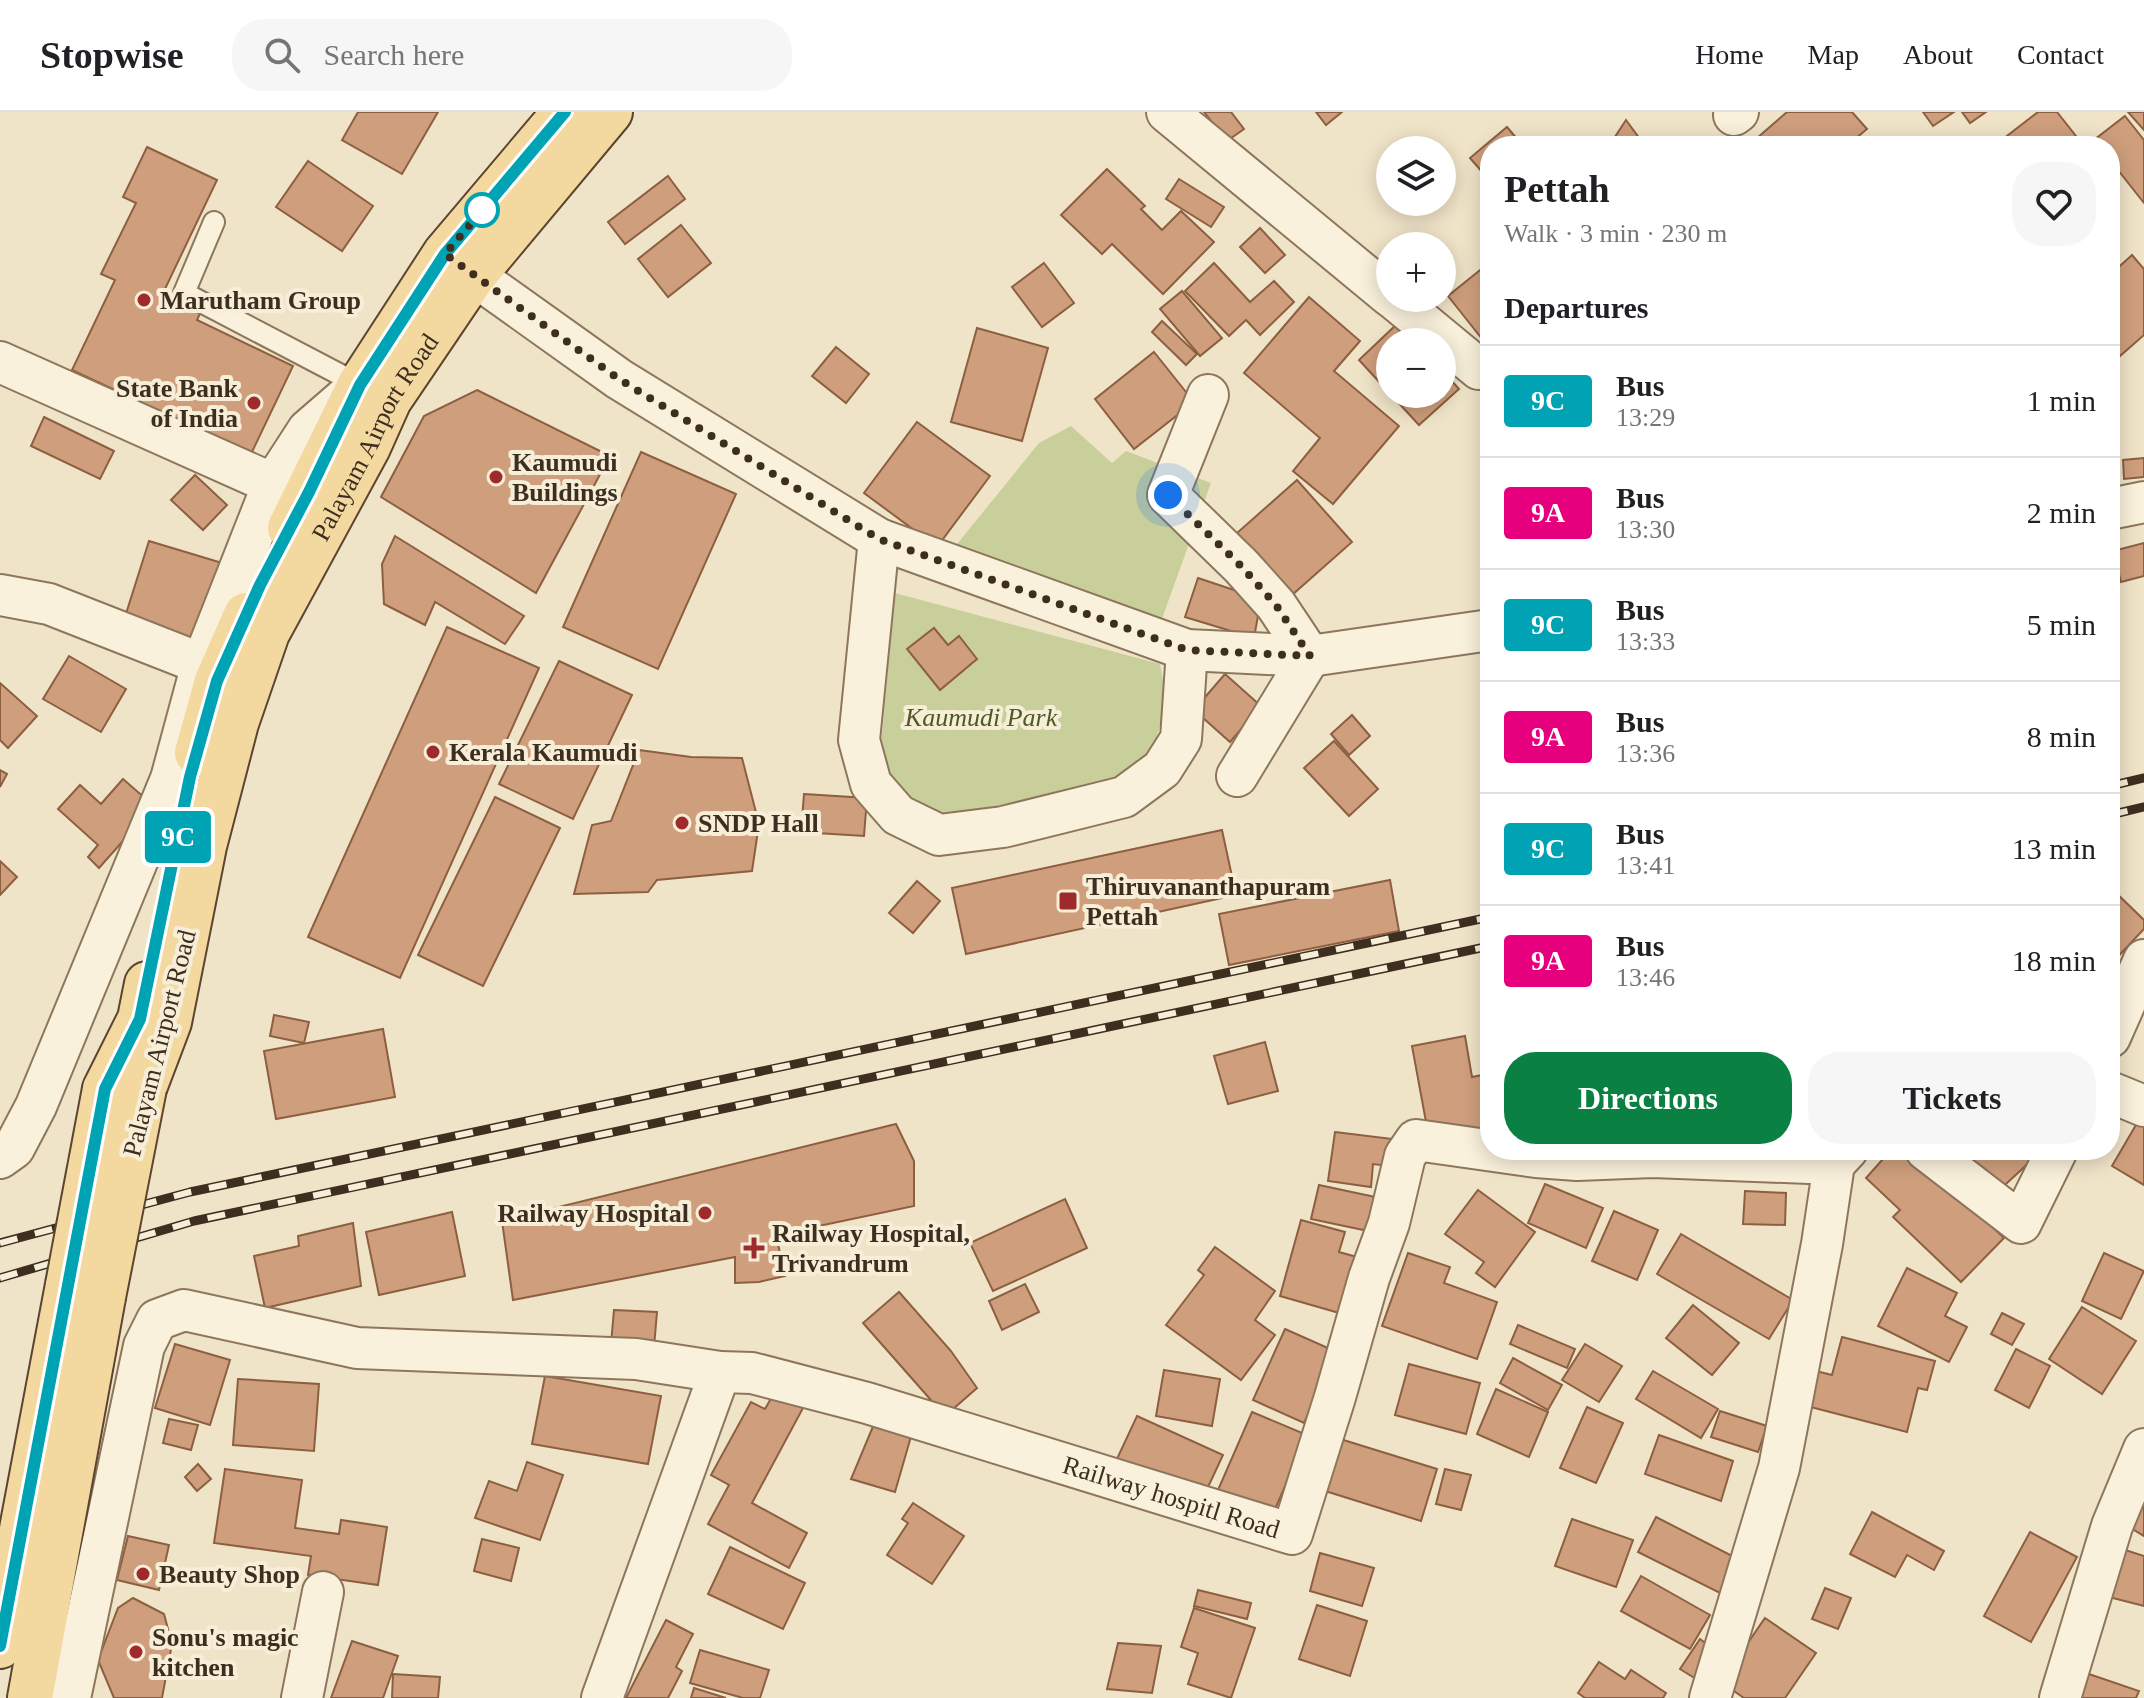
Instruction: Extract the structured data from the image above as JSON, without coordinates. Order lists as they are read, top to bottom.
{
  "streets": {
    "main road": ["Palayam Airport Road"],
    "street": ["Railway hospitl Road"]
  },
  "parks": ["Kaumudi Park"],
  "places": {
    "other": [
      "Marutham Group",
      "State Bank of India",
      "Kaumudi Buildings",
      "Kerala Kaumudi",
      "SNDP Hall",
      "Railway Hospital",
      "Beauty Shop",
      "Sonu's magic kitchen"
    ],
    "transit": ["Thiruvananthapuram Pettah"],
    "health": ["Railway Hospital, Trivandrum"]
  },
  "lines": ["bus line 9C"],
  "page": {
    "header": "Stopwise",
    "search": "Search here",
    "nav": [
      "Home",
      "Map",
      "About",
      "Contact"
    ],
    "on_map": "9C",
    "map_buttons": ["+", "−"],
    "heading": [
      ["Pettah", "Walk · 3 min · 230 m"],
      "Departures"
    ],
    "list": [
      {
        "mark": "9C",
        "name": "Bus",
        "note": "13:29",
        "value": "1 min"
      },
      {
        "mark": "9A",
        "name": "Bus",
        "note": "13:30",
        "value": "2 min"
      },
      {
        "mark": "9C",
        "name": "Bus",
        "note": "13:33",
        "value": "5 min"
      },
      {
        "mark": "9A",
        "name": "Bus",
        "note": "13:36",
        "value": "8 min"
      },
      {
        "mark": "9C",
        "name": "Bus",
        "note": "13:41",
        "value": "13 min"
      },
      {
        "mark": "9A",
        "name": "Bus",
        "note": "13:46",
        "value": "18 min"
      }
    ],
    "buttons": ["Directions", "Tickets"]
  }
}
